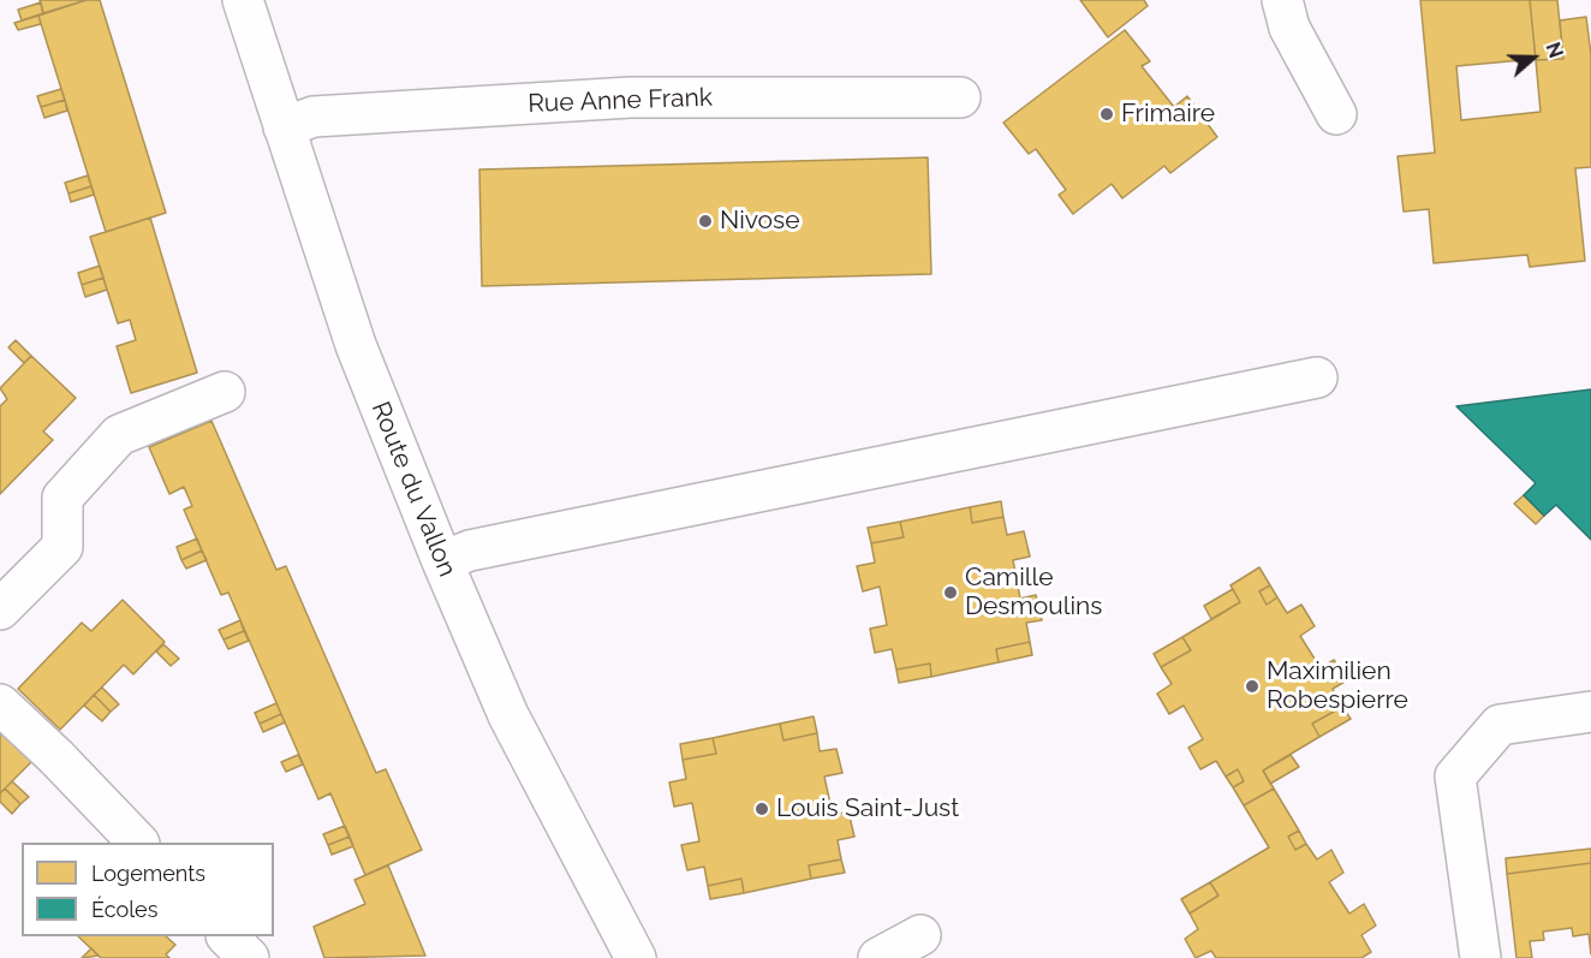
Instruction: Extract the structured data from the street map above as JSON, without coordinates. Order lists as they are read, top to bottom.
{
  "streets": {
    "street": ["Rue Anne Frank", "Route du Vallon"]
  },
  "crossings": [
    ["Rue Anne Frank", "Route du Vallon"]
  ],
  "places": [
    "Frimaire",
    "Nivose",
    "Camille Desmoulins",
    "Maximilien Robespierre",
    "Louis Saint-Just"
  ],
  "legend": ["Logements", "Écoles"],
  "north": "right"
}
